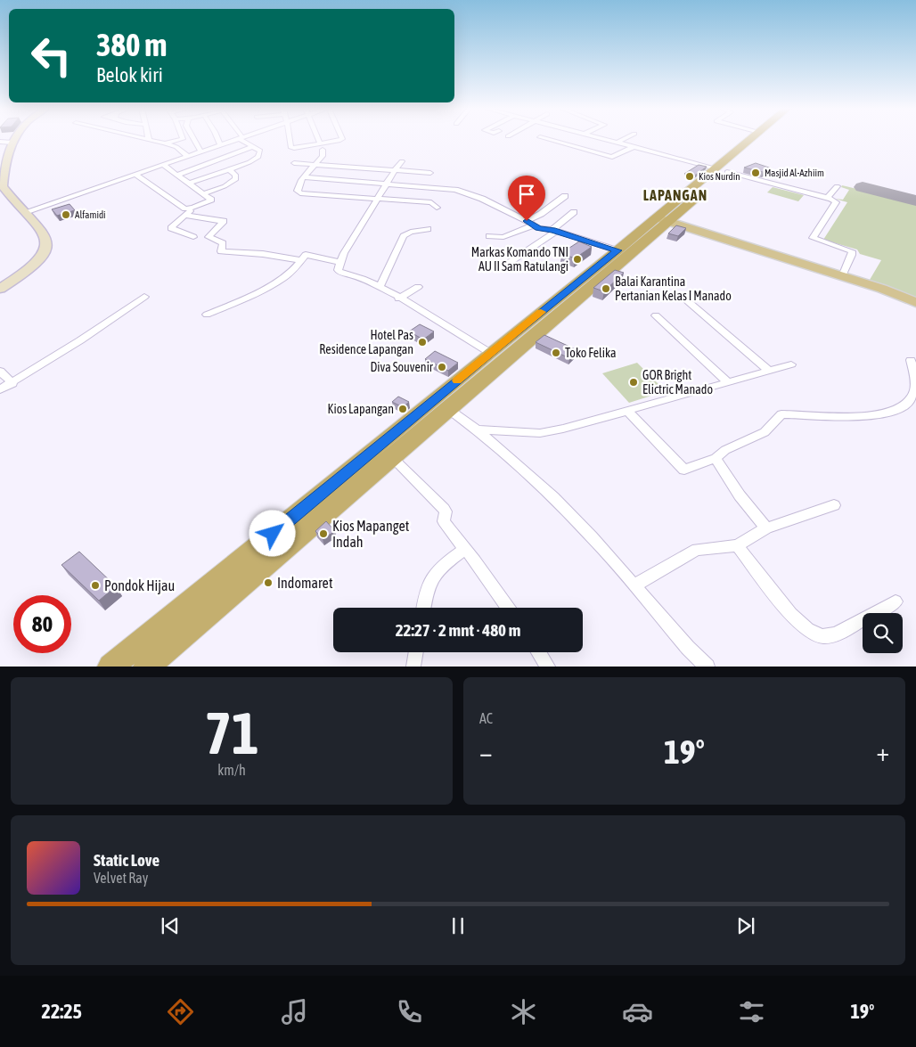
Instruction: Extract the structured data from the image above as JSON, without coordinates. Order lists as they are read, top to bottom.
{
  "districts": ["LAPANGAN"],
  "places": [
    "Masjid Al-Azhiim",
    "Kios Nurdin",
    "Alfamidi",
    "Markas Komando TNI AU II Sam Ratulangi",
    "Balai Karantina Pertanian Kelas I Manado",
    "Hotel Pas Residence Lapangan",
    "Toko Felika",
    "Diva Souvenir",
    "GOR Bright Elictric Manado",
    "Kios Lapangan",
    "Kios Mapanget Indah",
    "Indomaret",
    "Pondok Hijau"
  ],
  "page": {
    "turn": ["380 m", "Belok kiri"],
    "limit": "80",
    "trip": "22:27 · 2 mnt · 480 m",
    "tile": [
      ["71", "km/h"],
      "AC"
    ],
    "heat": ["−", "19°", "+"],
    "song": ["Static Love", "Velvet Ray"],
    "tabs": ["22:25", "19°"]
  }
}
